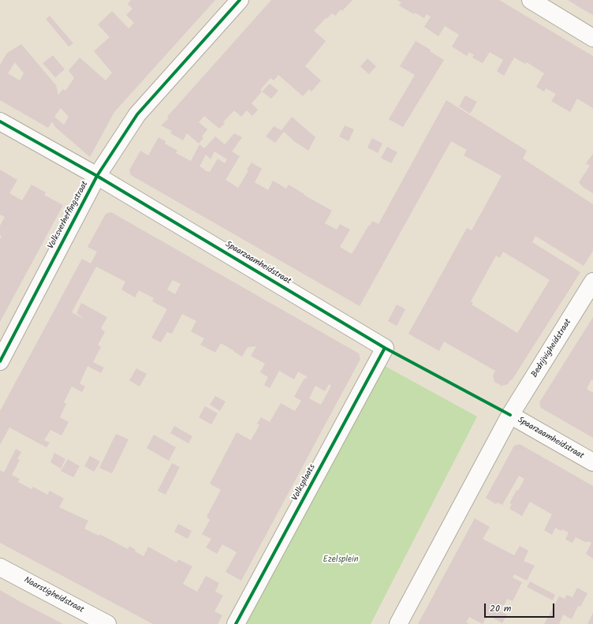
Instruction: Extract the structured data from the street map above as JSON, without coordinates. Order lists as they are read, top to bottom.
{
  "streets": {
    "street": [
      "Volksverheffingstraat",
      "Spaarzaamheidstraat",
      "Bedrijvigheidstraat",
      "Volksplaats",
      "Naarstigheidstraat"
    ]
  },
  "crossings": [
    ["Volksverheffingstraat", "Spaarzaamheidstraat"],
    ["Spaarzaamheidstraat", "Bedrijvigheidstraat"],
    ["Spaarzaamheidstraat", "Volksplaats"]
  ],
  "parks": ["Ezelsplein"],
  "scale_bar": "20 m"
}
